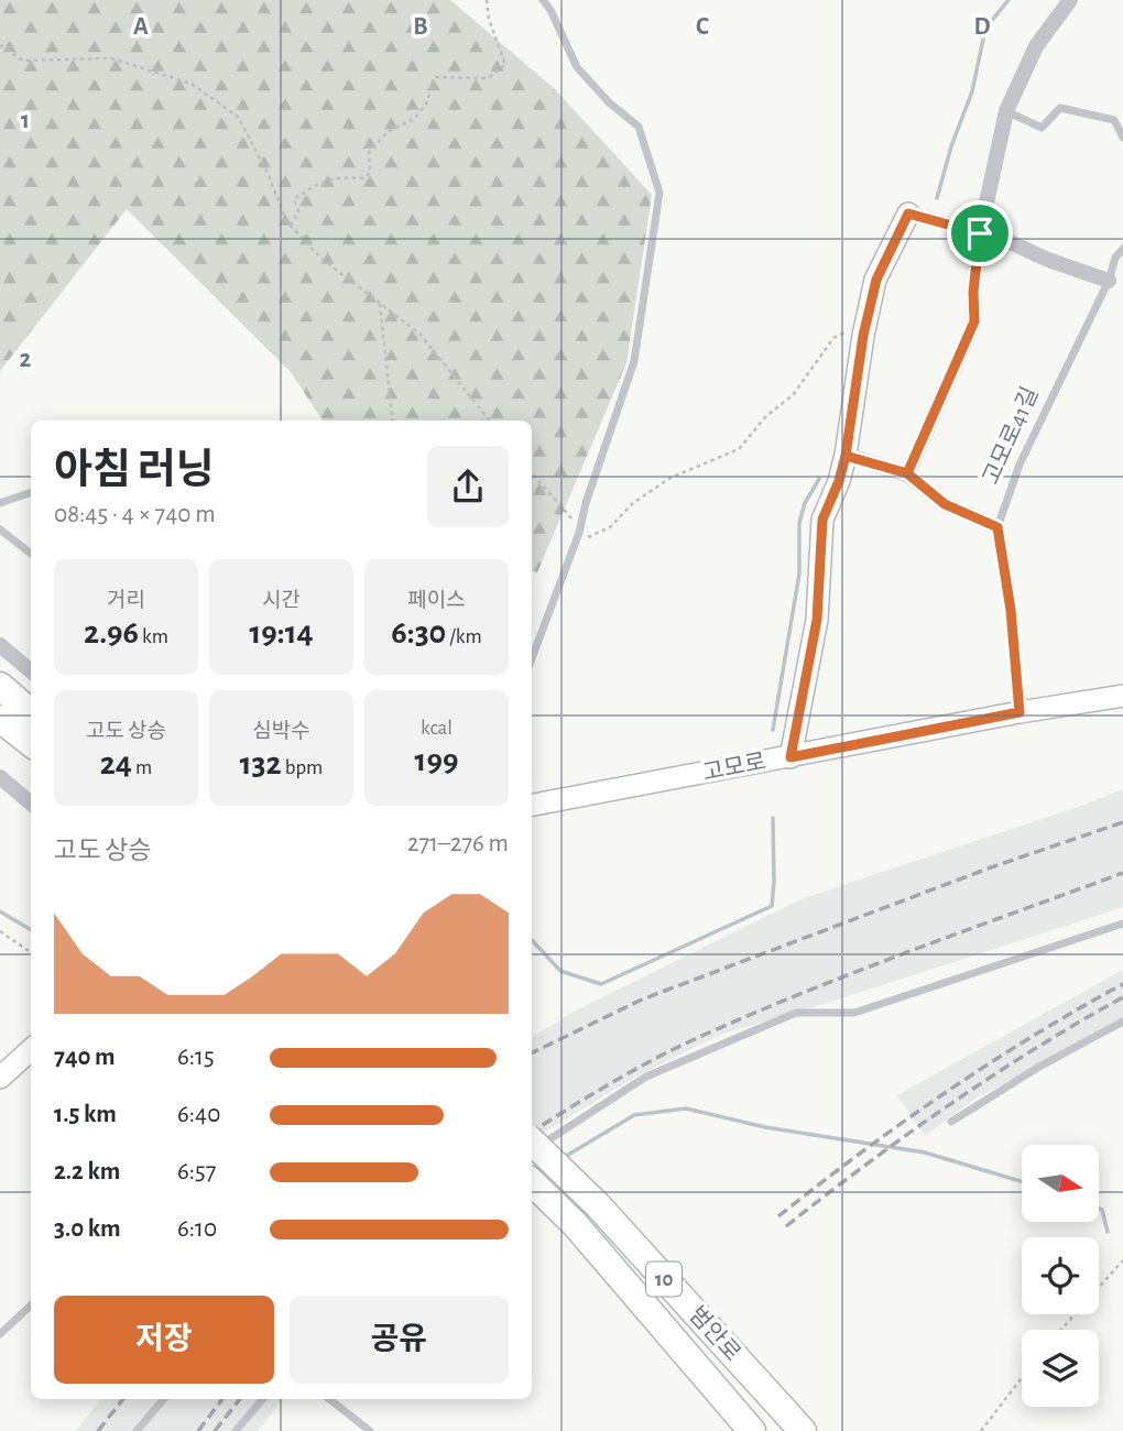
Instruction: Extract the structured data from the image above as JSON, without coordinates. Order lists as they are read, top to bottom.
{
  "streets": {
    "highway": ["10", "범안로"],
    "main road": ["고모로"],
    "lane": ["고모로41길"]
  },
  "crossings": [
    ["고모로41길", "고모로"]
  ],
  "north": "right",
  "page": {
    "heading": ["아침 러닝", "08:45 · 4 × 740 m"],
    "stats": [
      ["거리", "2.96 km"],
      ["시간", "19:14"],
      ["페이스", "6:30 /km"],
      ["고도 상승", "24 m"],
      ["심박수", "132 bpm"],
      ["kcal", "199"]
    ],
    "chart": ["고도 상승", "271–276 m"],
    "list": [
      {
        "name": "740 m",
        "note": "6:15"
      },
      {
        "name": "1.5 km",
        "note": "6:40"
      },
      {
        "name": "2.2 km",
        "note": "6:57"
      },
      {
        "name": "3.0 km",
        "note": "6:10"
      }
    ],
    "buttons": ["저장", "공유"]
  },
  "grid": {
    "columns": [
      "A",
      "B",
      "C",
      "D"
    ],
    "rows": ["1", "2"]
  }
}
